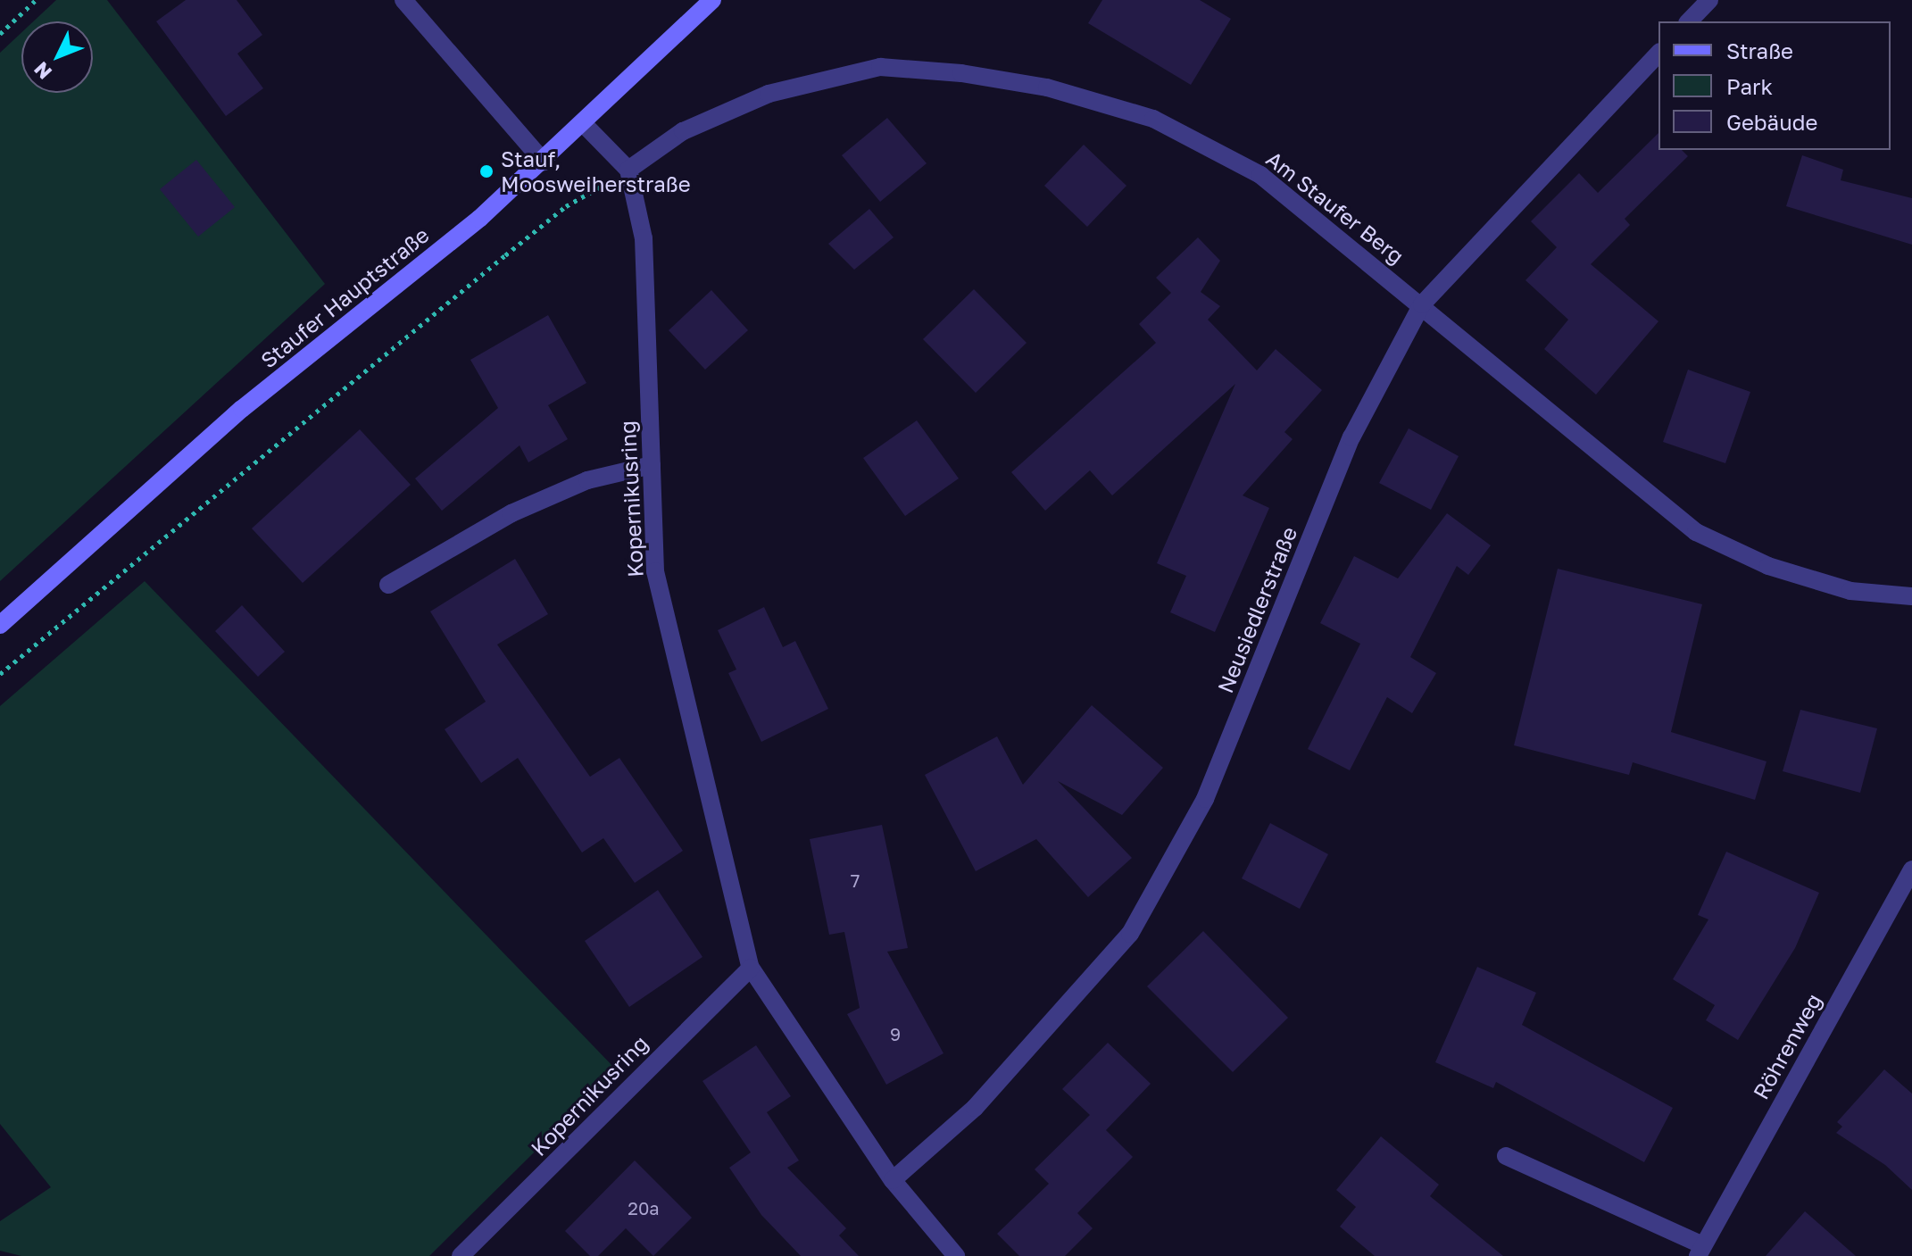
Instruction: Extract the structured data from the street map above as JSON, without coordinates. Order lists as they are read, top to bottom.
{
  "streets": {
    "street": [
      "Am Staufer Berg",
      "Staufer Hauptstraße",
      "Kopernikusring",
      "Neusiedlerstraße",
      "Röhrenweg"
    ]
  },
  "crossings": [
    ["Am Staufer Berg", "Kopernikusring"],
    ["Am Staufer Berg", "Neusiedlerstraße"],
    ["Kopernikusring", "Neusiedlerstraße"]
  ],
  "places": ["Stauf, Moosweiherstraße"],
  "house_numbers": ["7", "9", "20a"],
  "legend": ["Straße", "Park", "Gebäude"],
  "north": "bottom left"
}
